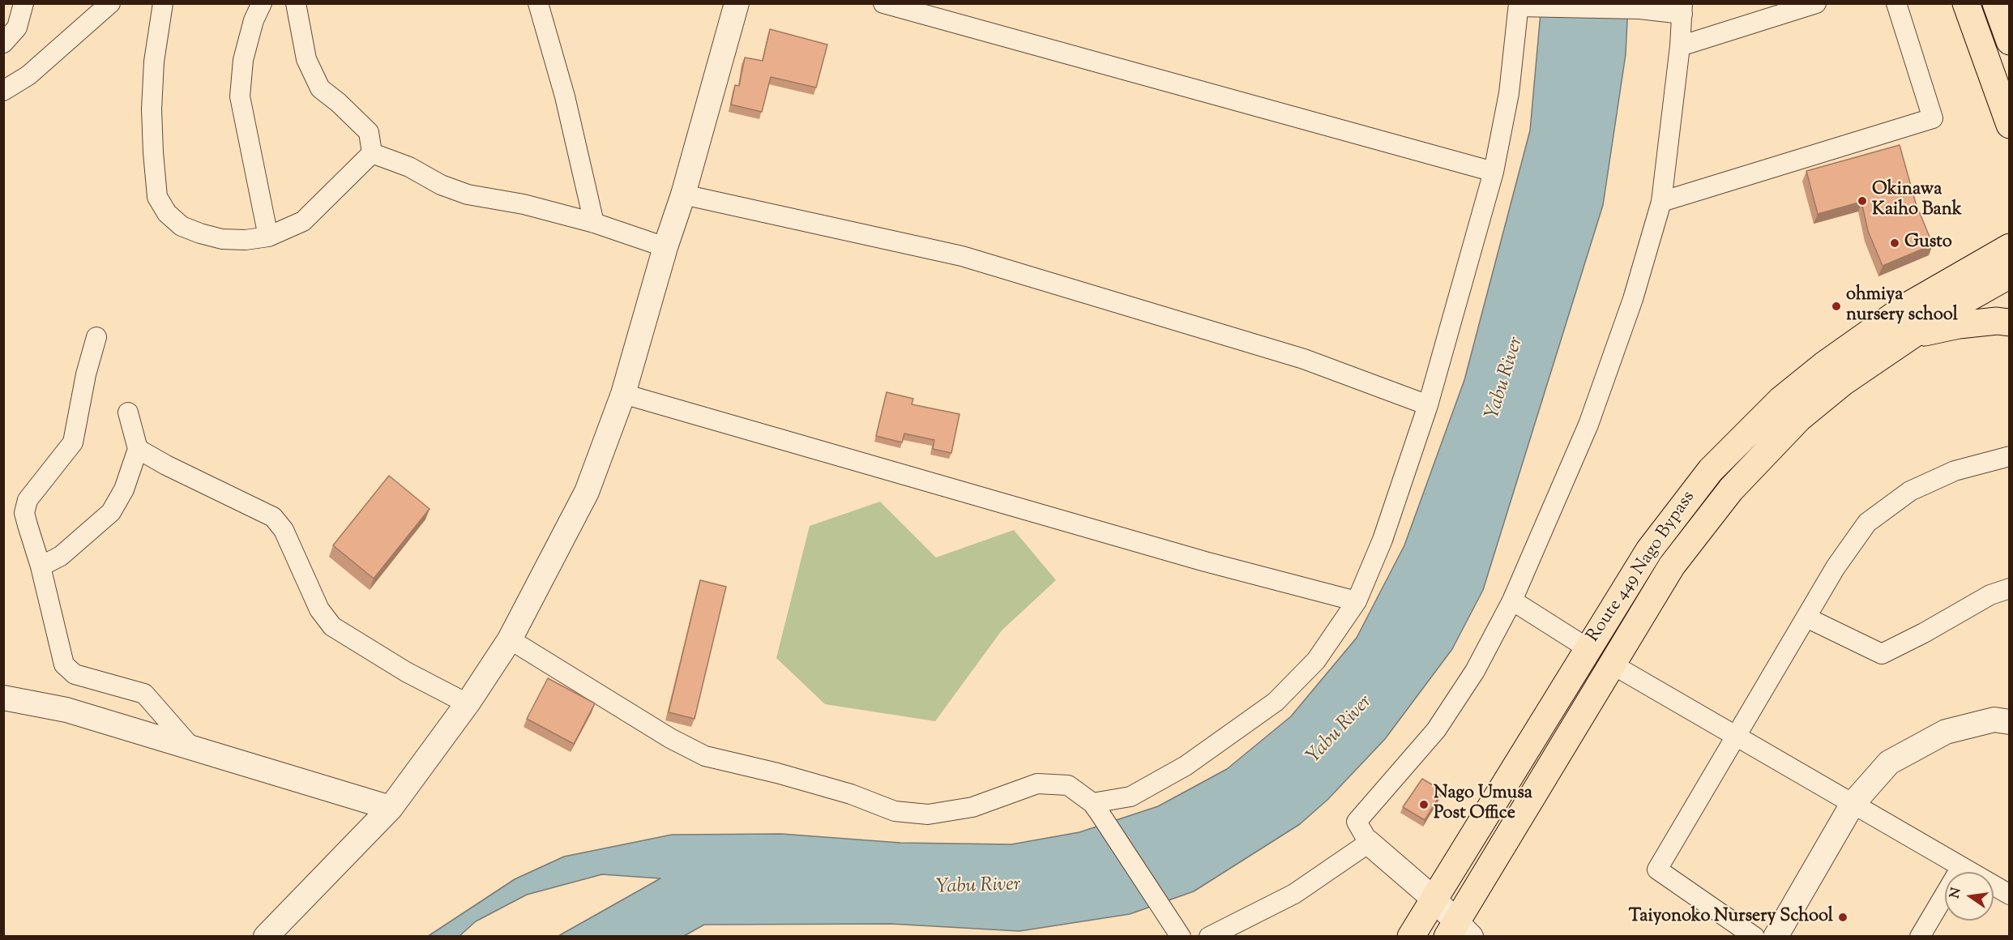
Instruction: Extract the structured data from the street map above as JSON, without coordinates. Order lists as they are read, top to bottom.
{
  "streets": {
    "highway": ["Route 449 Nago Bypass"]
  },
  "water": ["Yabu River"],
  "places": [
    "Okinawa Kaiho Bank",
    "Gusto",
    "ohmiya nursery school",
    "Nago Umusa Post Office",
    "Taiyonoko Nursery School"
  ],
  "north": "left"
}
